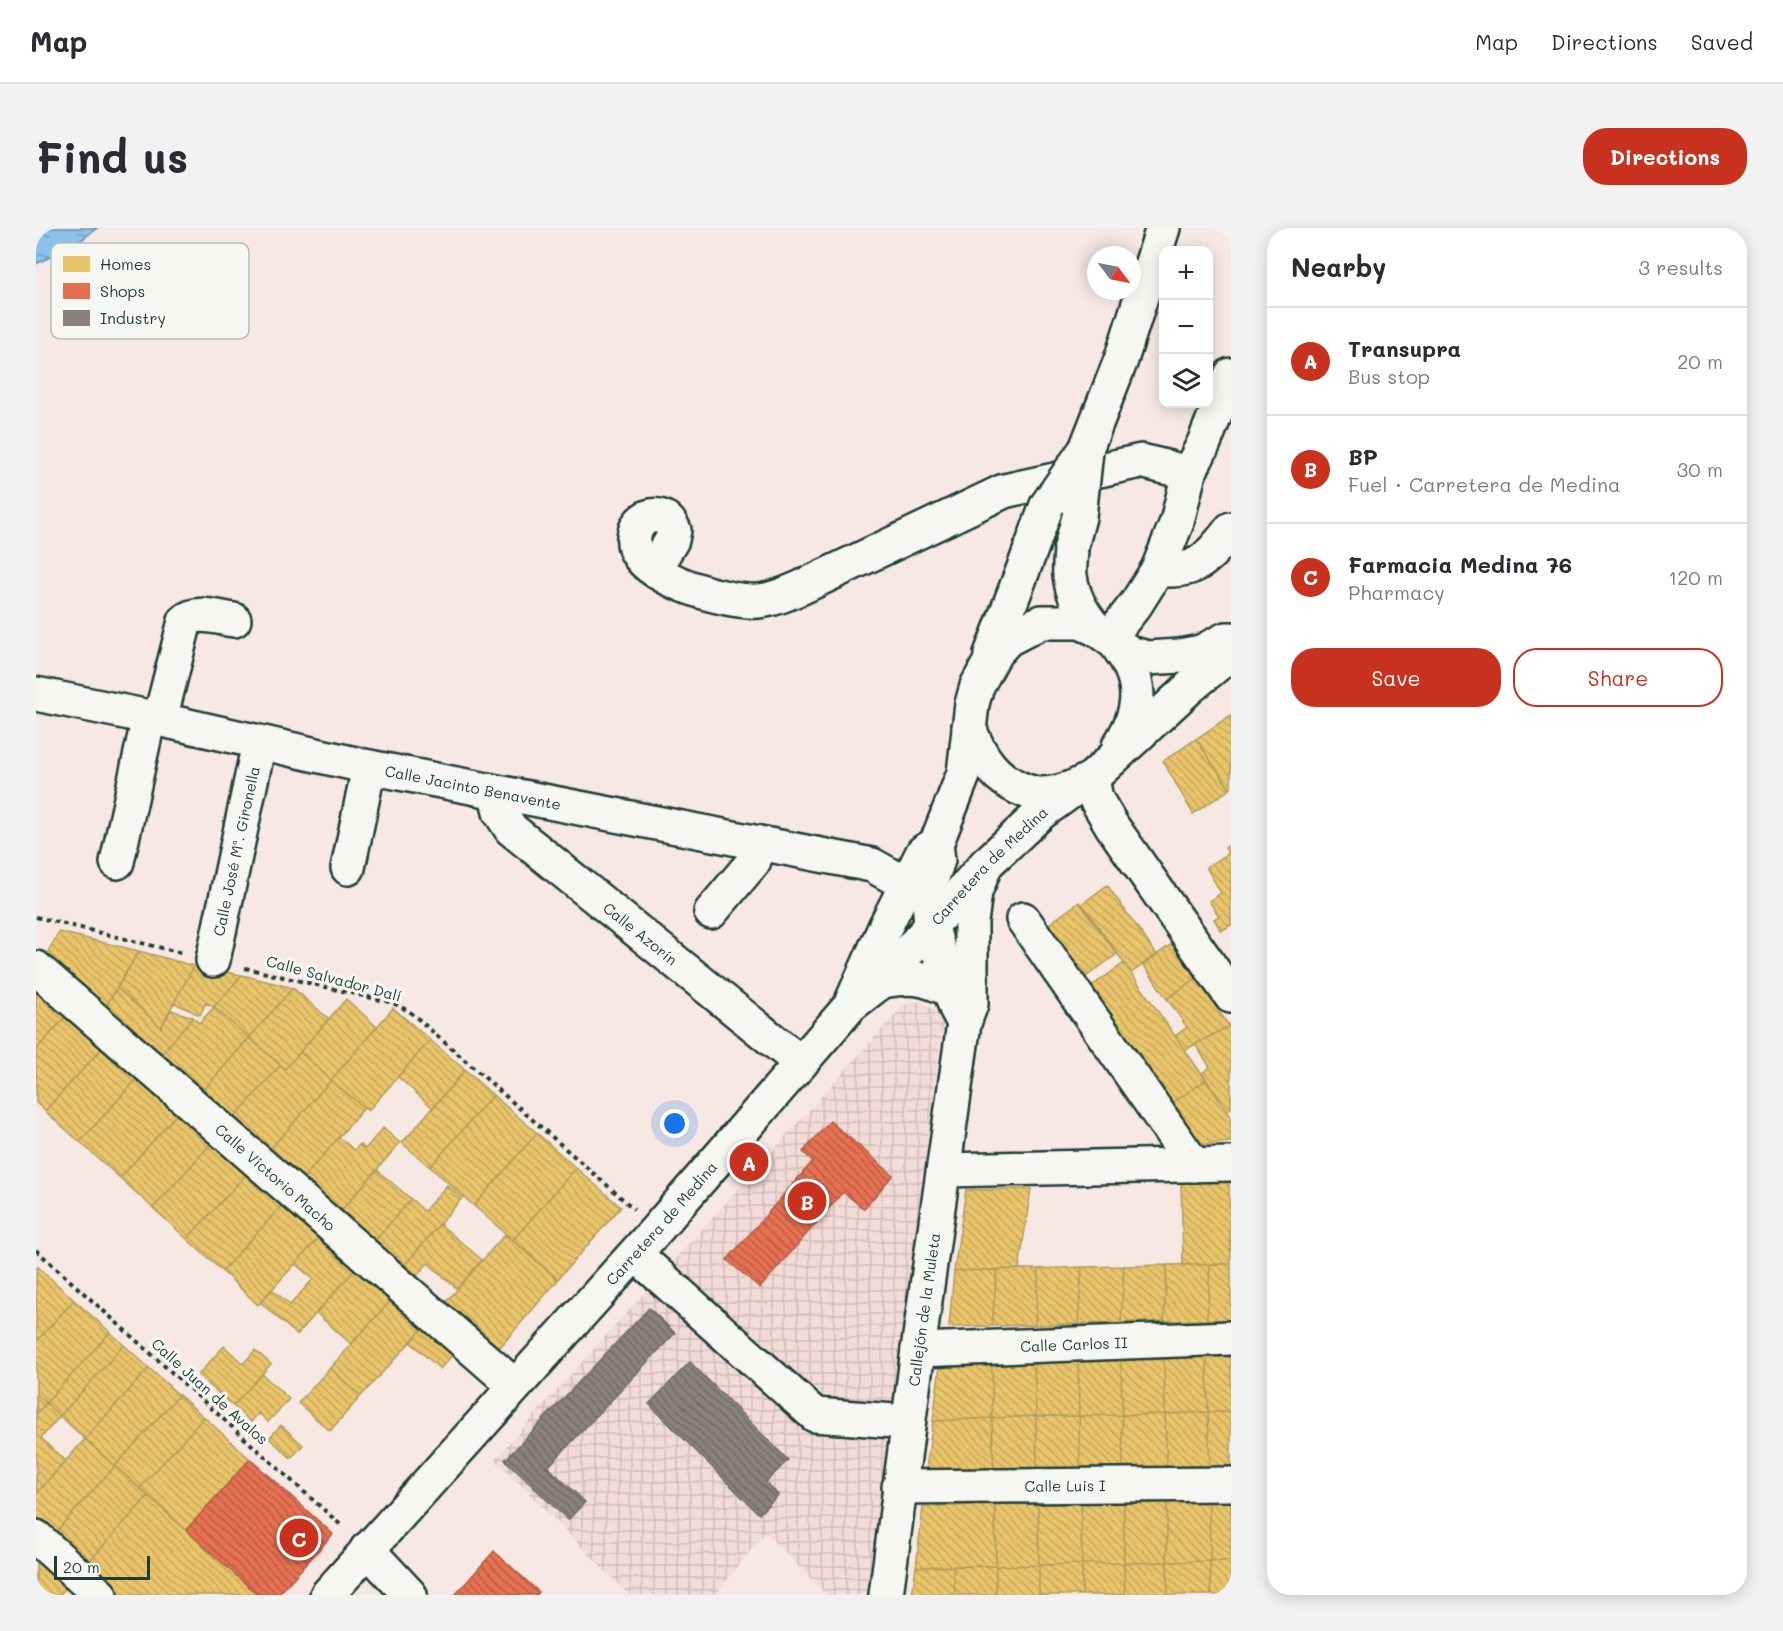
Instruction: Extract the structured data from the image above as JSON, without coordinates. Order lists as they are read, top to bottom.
{
  "streets": {
    "street": [
      "Calle Jacinto Benavente",
      "Calle José Mª. Gironella",
      "Carretera de Medina",
      "Calle Azorín",
      "Calle Victorio Macho",
      "Callejón de la Muleta",
      "Calle Carlos II",
      "Calle Luis I"
    ],
    "path": ["Calle Salvador Dalí", "Calle Juan de Avalos"]
  },
  "crossings": [
    ["Calle Jacinto Benavente", "Calle José Mª. Gironella"],
    ["Calle Jacinto Benavente", "Calle Azorín"],
    ["Calle José Mª. Gironella", "Calle Salvador Dalí"],
    ["Carretera de Medina", "Calle Azorín"],
    ["Carretera de Medina", "Calle Salvador Dalí"],
    ["Carretera de Medina", "Calle Victorio Macho"],
    ["Carretera de Medina", "Callejón de la Muleta"],
    ["Carretera de Medina", "Calle Juan de Avalos"],
    ["Callejón de la Muleta", "Calle Carlos II"],
    ["Callejón de la Muleta", "Calle Luis I"]
  ],
  "legend": ["Homes", "Shops", "Industry"],
  "scale_bar": "20 m",
  "north": "bottom right",
  "page": {
    "header": "Map",
    "nav": ["Map", "Directions", "Saved"],
    "buttons": [
      "Directions",
      ["Save", "Share"]
    ],
    "title": "Find us",
    "heading": ["Nearby", "3 results"],
    "map_buttons": ["+", "−"],
    "list": [
      {
        "mark": "A",
        "name": "Transupra",
        "note": "Bus stop",
        "value": "20 m"
      },
      {
        "mark": "B",
        "name": "BP",
        "note": "Fuel · Carretera de Medina",
        "value": "30 m"
      },
      {
        "mark": "C",
        "name": "Farmacia Medina 76",
        "note": "Pharmacy",
        "value": "120 m"
      }
    ],
    "pins": ["A", "B", "C"],
    "scale": "20 m"
  }
}
